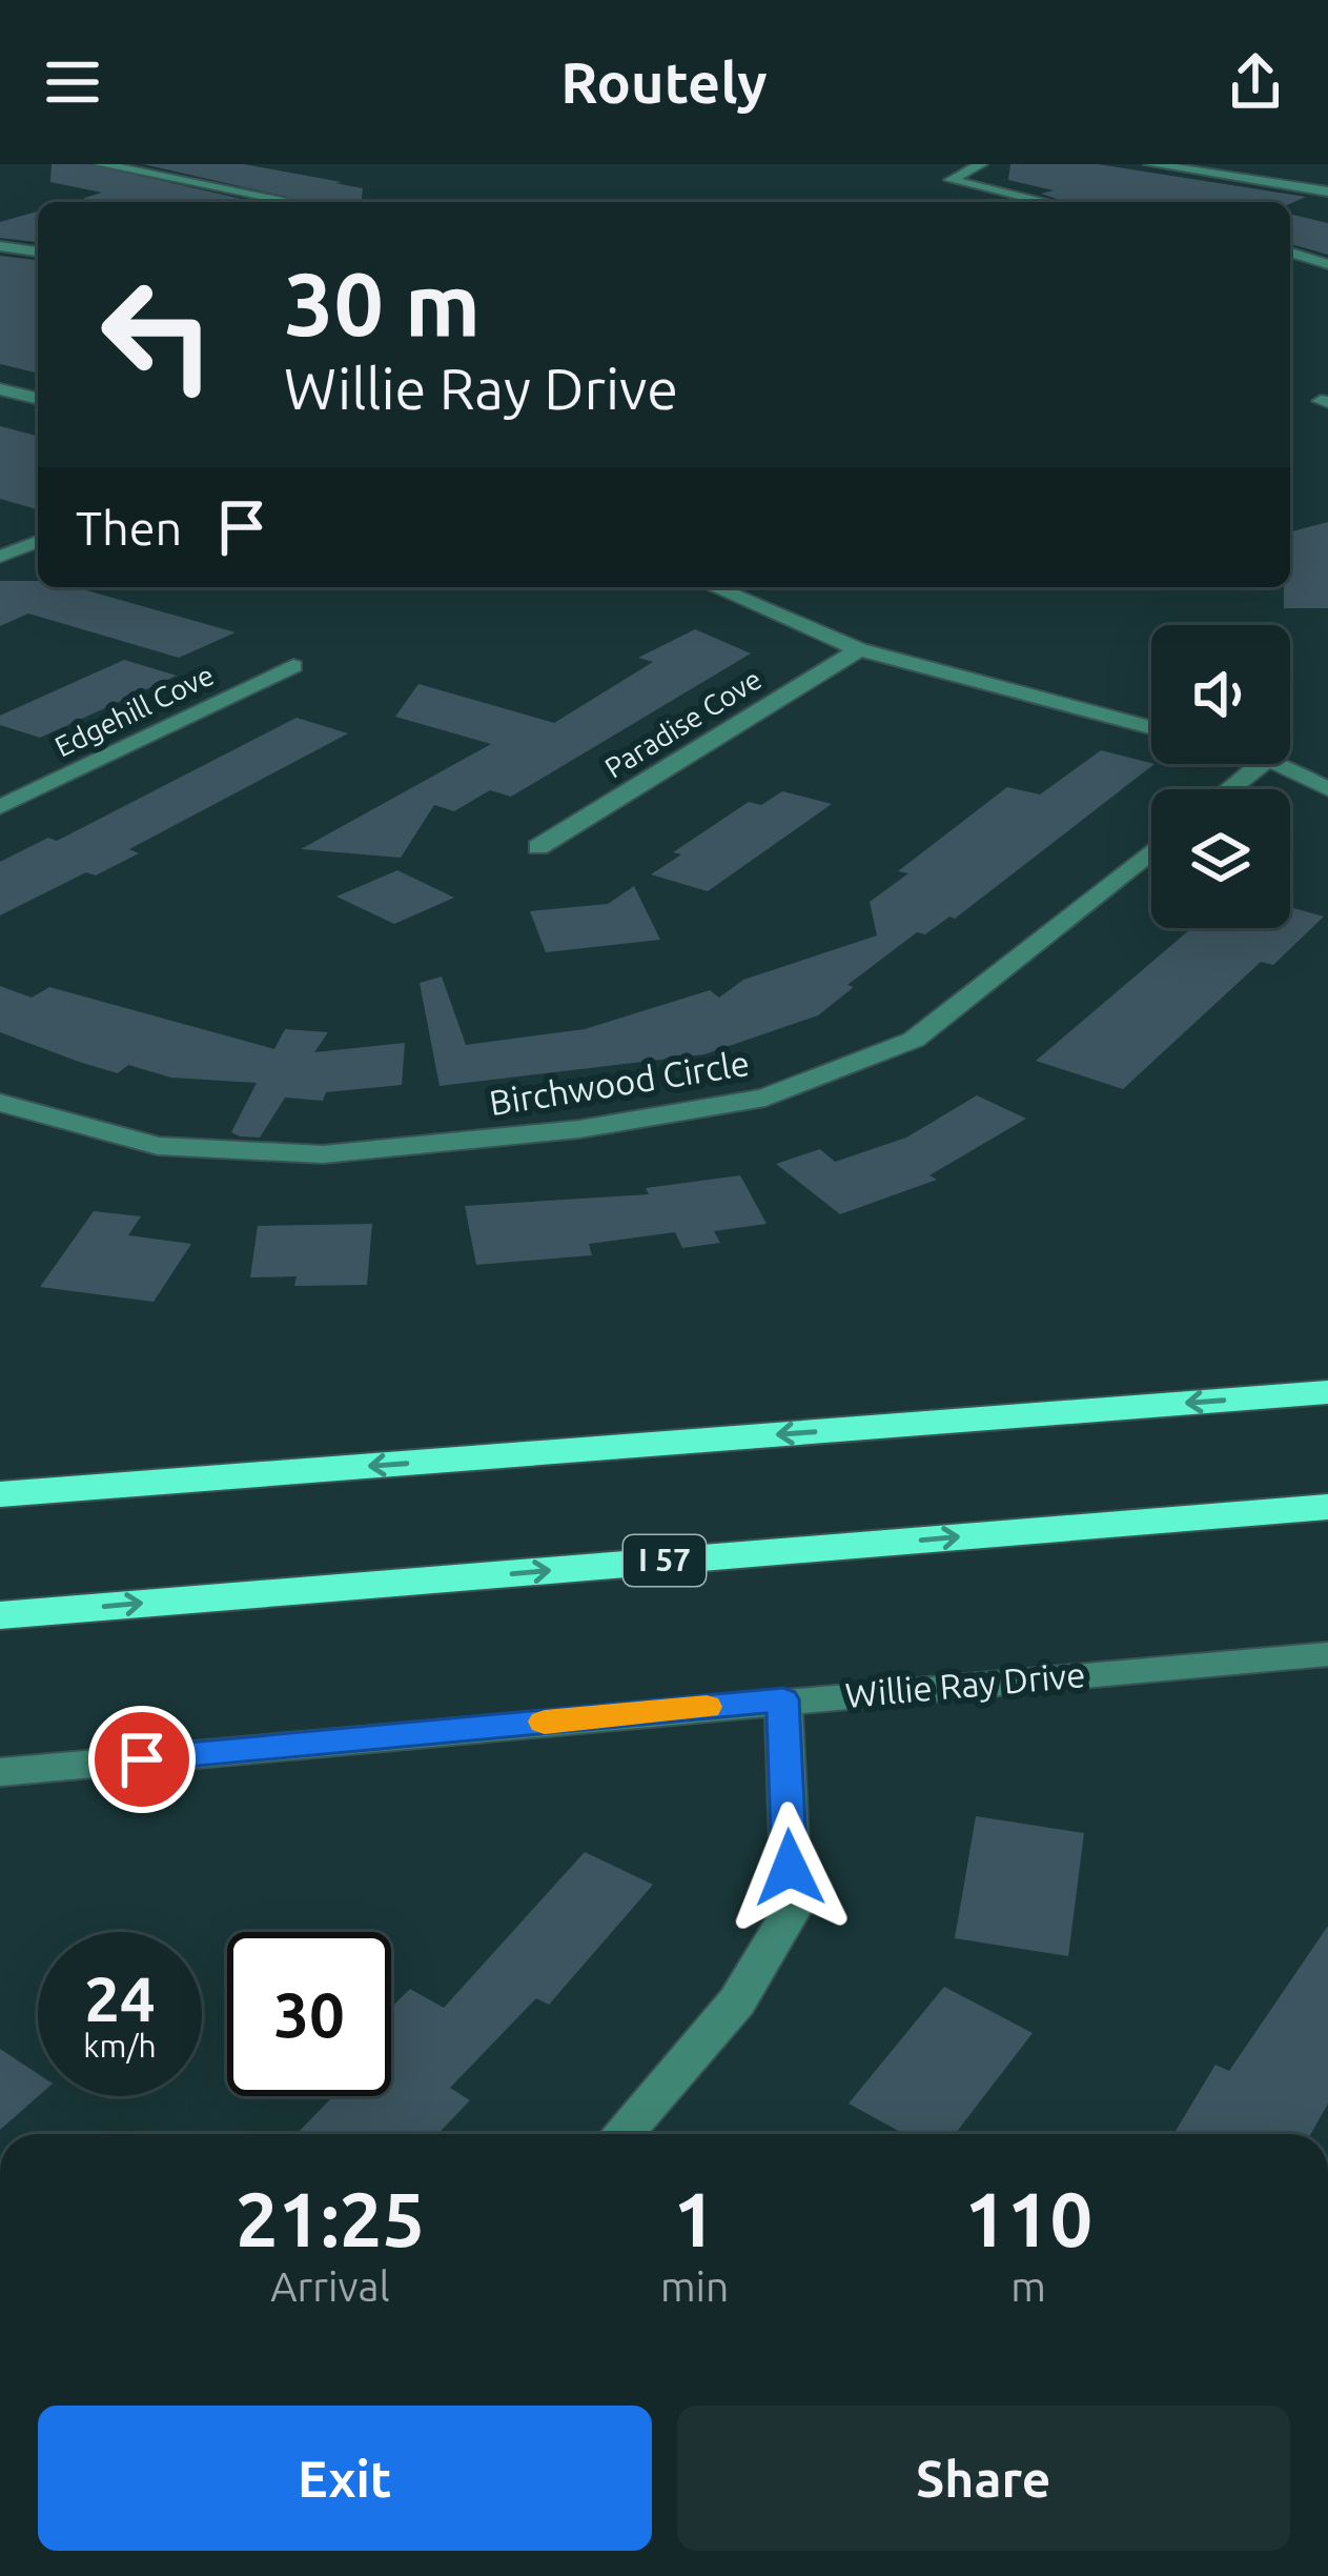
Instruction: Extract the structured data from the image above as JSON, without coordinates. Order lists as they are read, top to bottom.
{
  "streets": {
    "highway": ["I 57"],
    "street": [
      "Edgehill Cove",
      "Paradise Cove",
      "Birchwood Circle",
      "Willie Ray Drive"
    ]
  },
  "page": {
    "header": "Routely",
    "turn": ["30 m", "Willie Ray Drive"],
    "then": "Then",
    "speed": "24 km/h",
    "limit": "30",
    "eta": [
      "21:25",
      "Arrival",
      "1",
      "min",
      "110",
      "m"
    ],
    "buttons": ["Exit", "Share"]
  }
}
